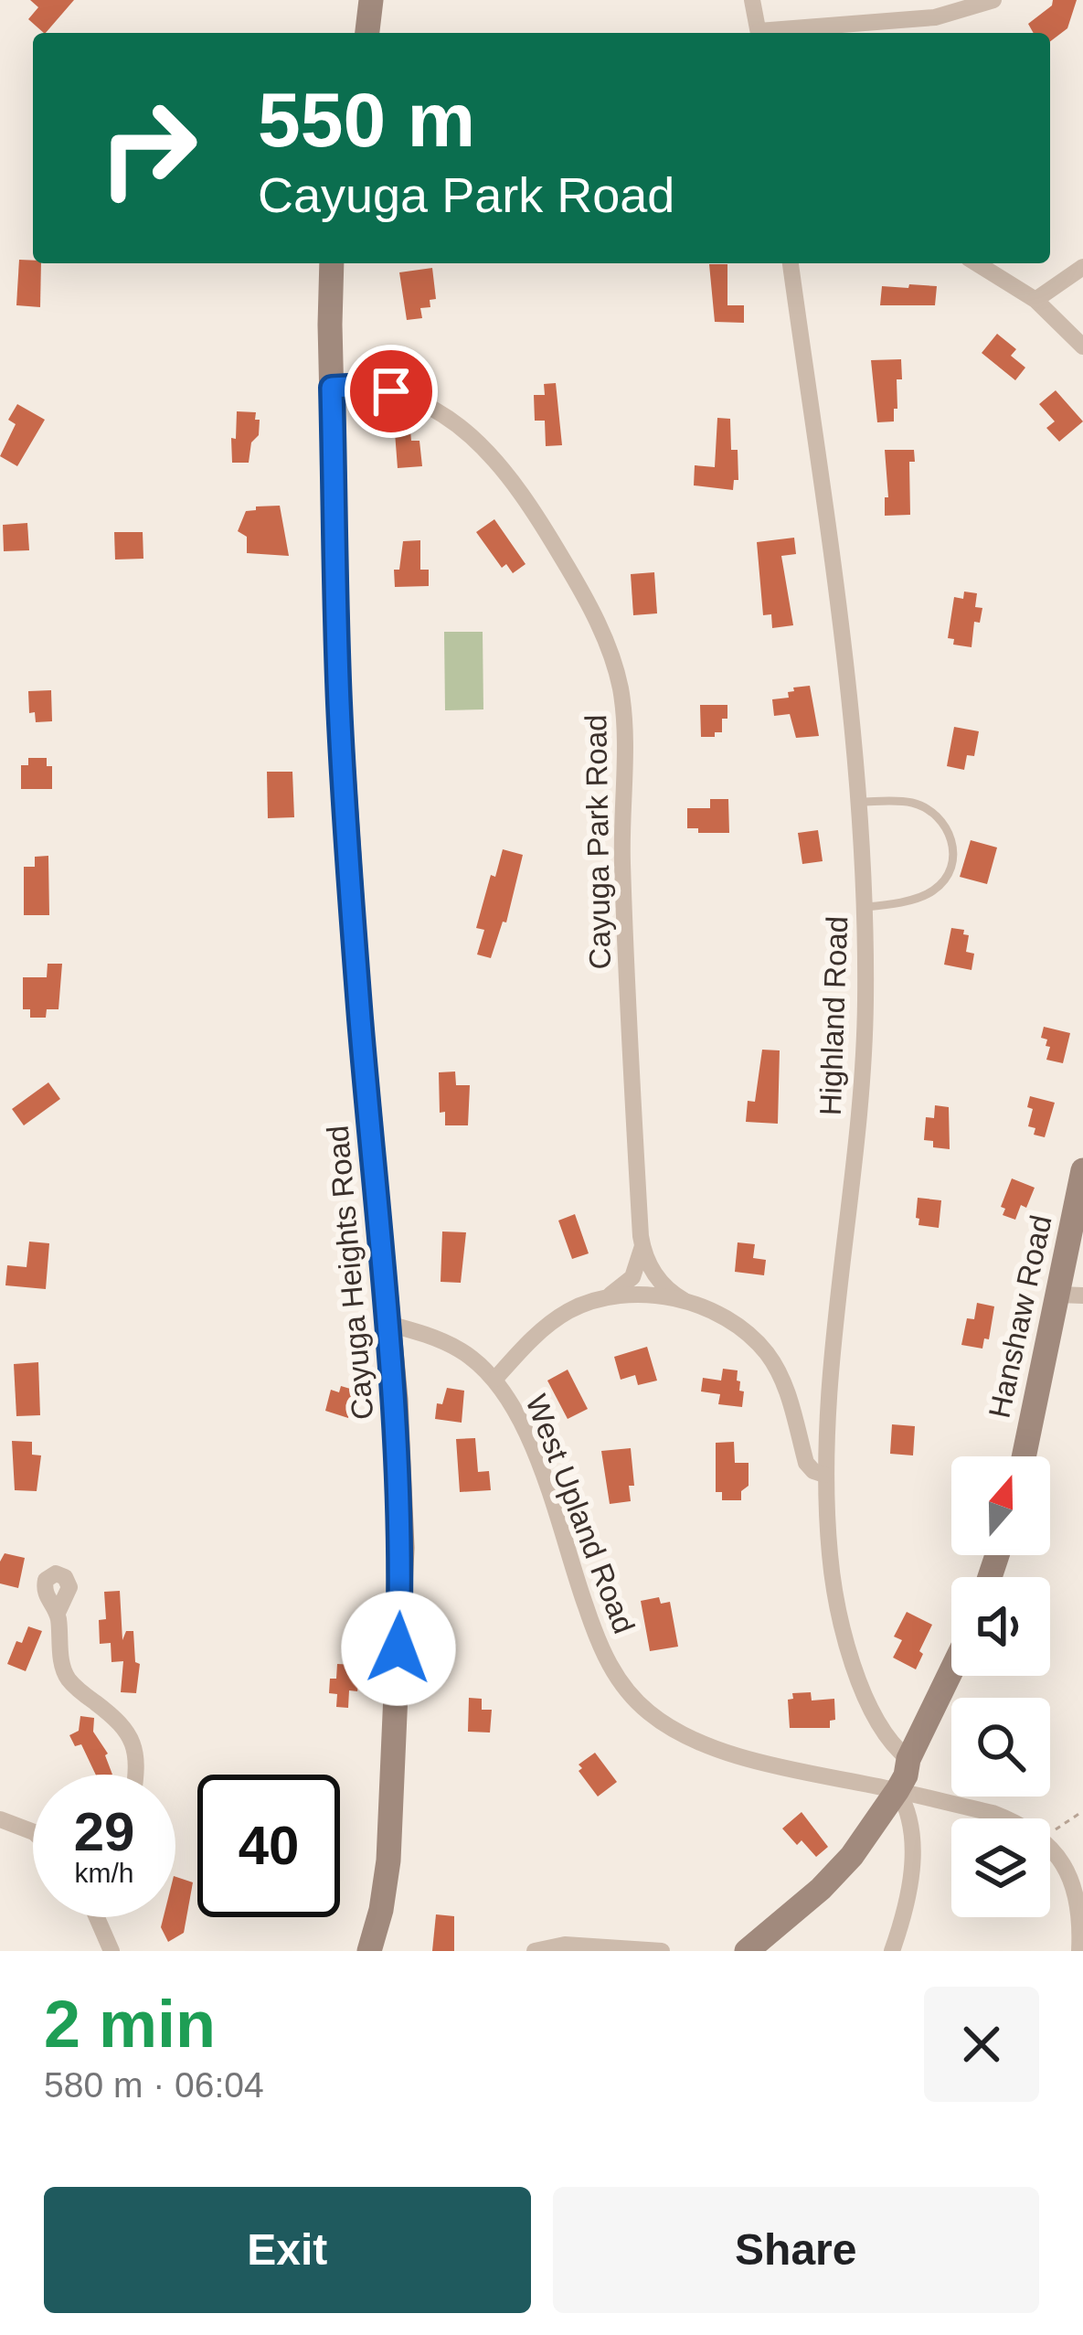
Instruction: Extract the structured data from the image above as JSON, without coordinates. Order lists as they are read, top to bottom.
{
  "streets": {
    "street": [
      "Cayuga Park Road",
      "Highland Road",
      "Cayuga Heights Road",
      "Hanshaw Road",
      "West Upland Road"
    ]
  },
  "crossings": [
    ["Cayuga Park Road", "Cayuga Heights Road"],
    ["Cayuga Heights Road", "West Upland Road"]
  ],
  "north": "top",
  "page": {
    "turn": ["550 m", "Cayuga Park Road"],
    "speed": "29 km/h",
    "limit": "40",
    "heading": ["2 min", "580 m · 06:04"],
    "buttons": ["Exit", "Share"]
  }
}
